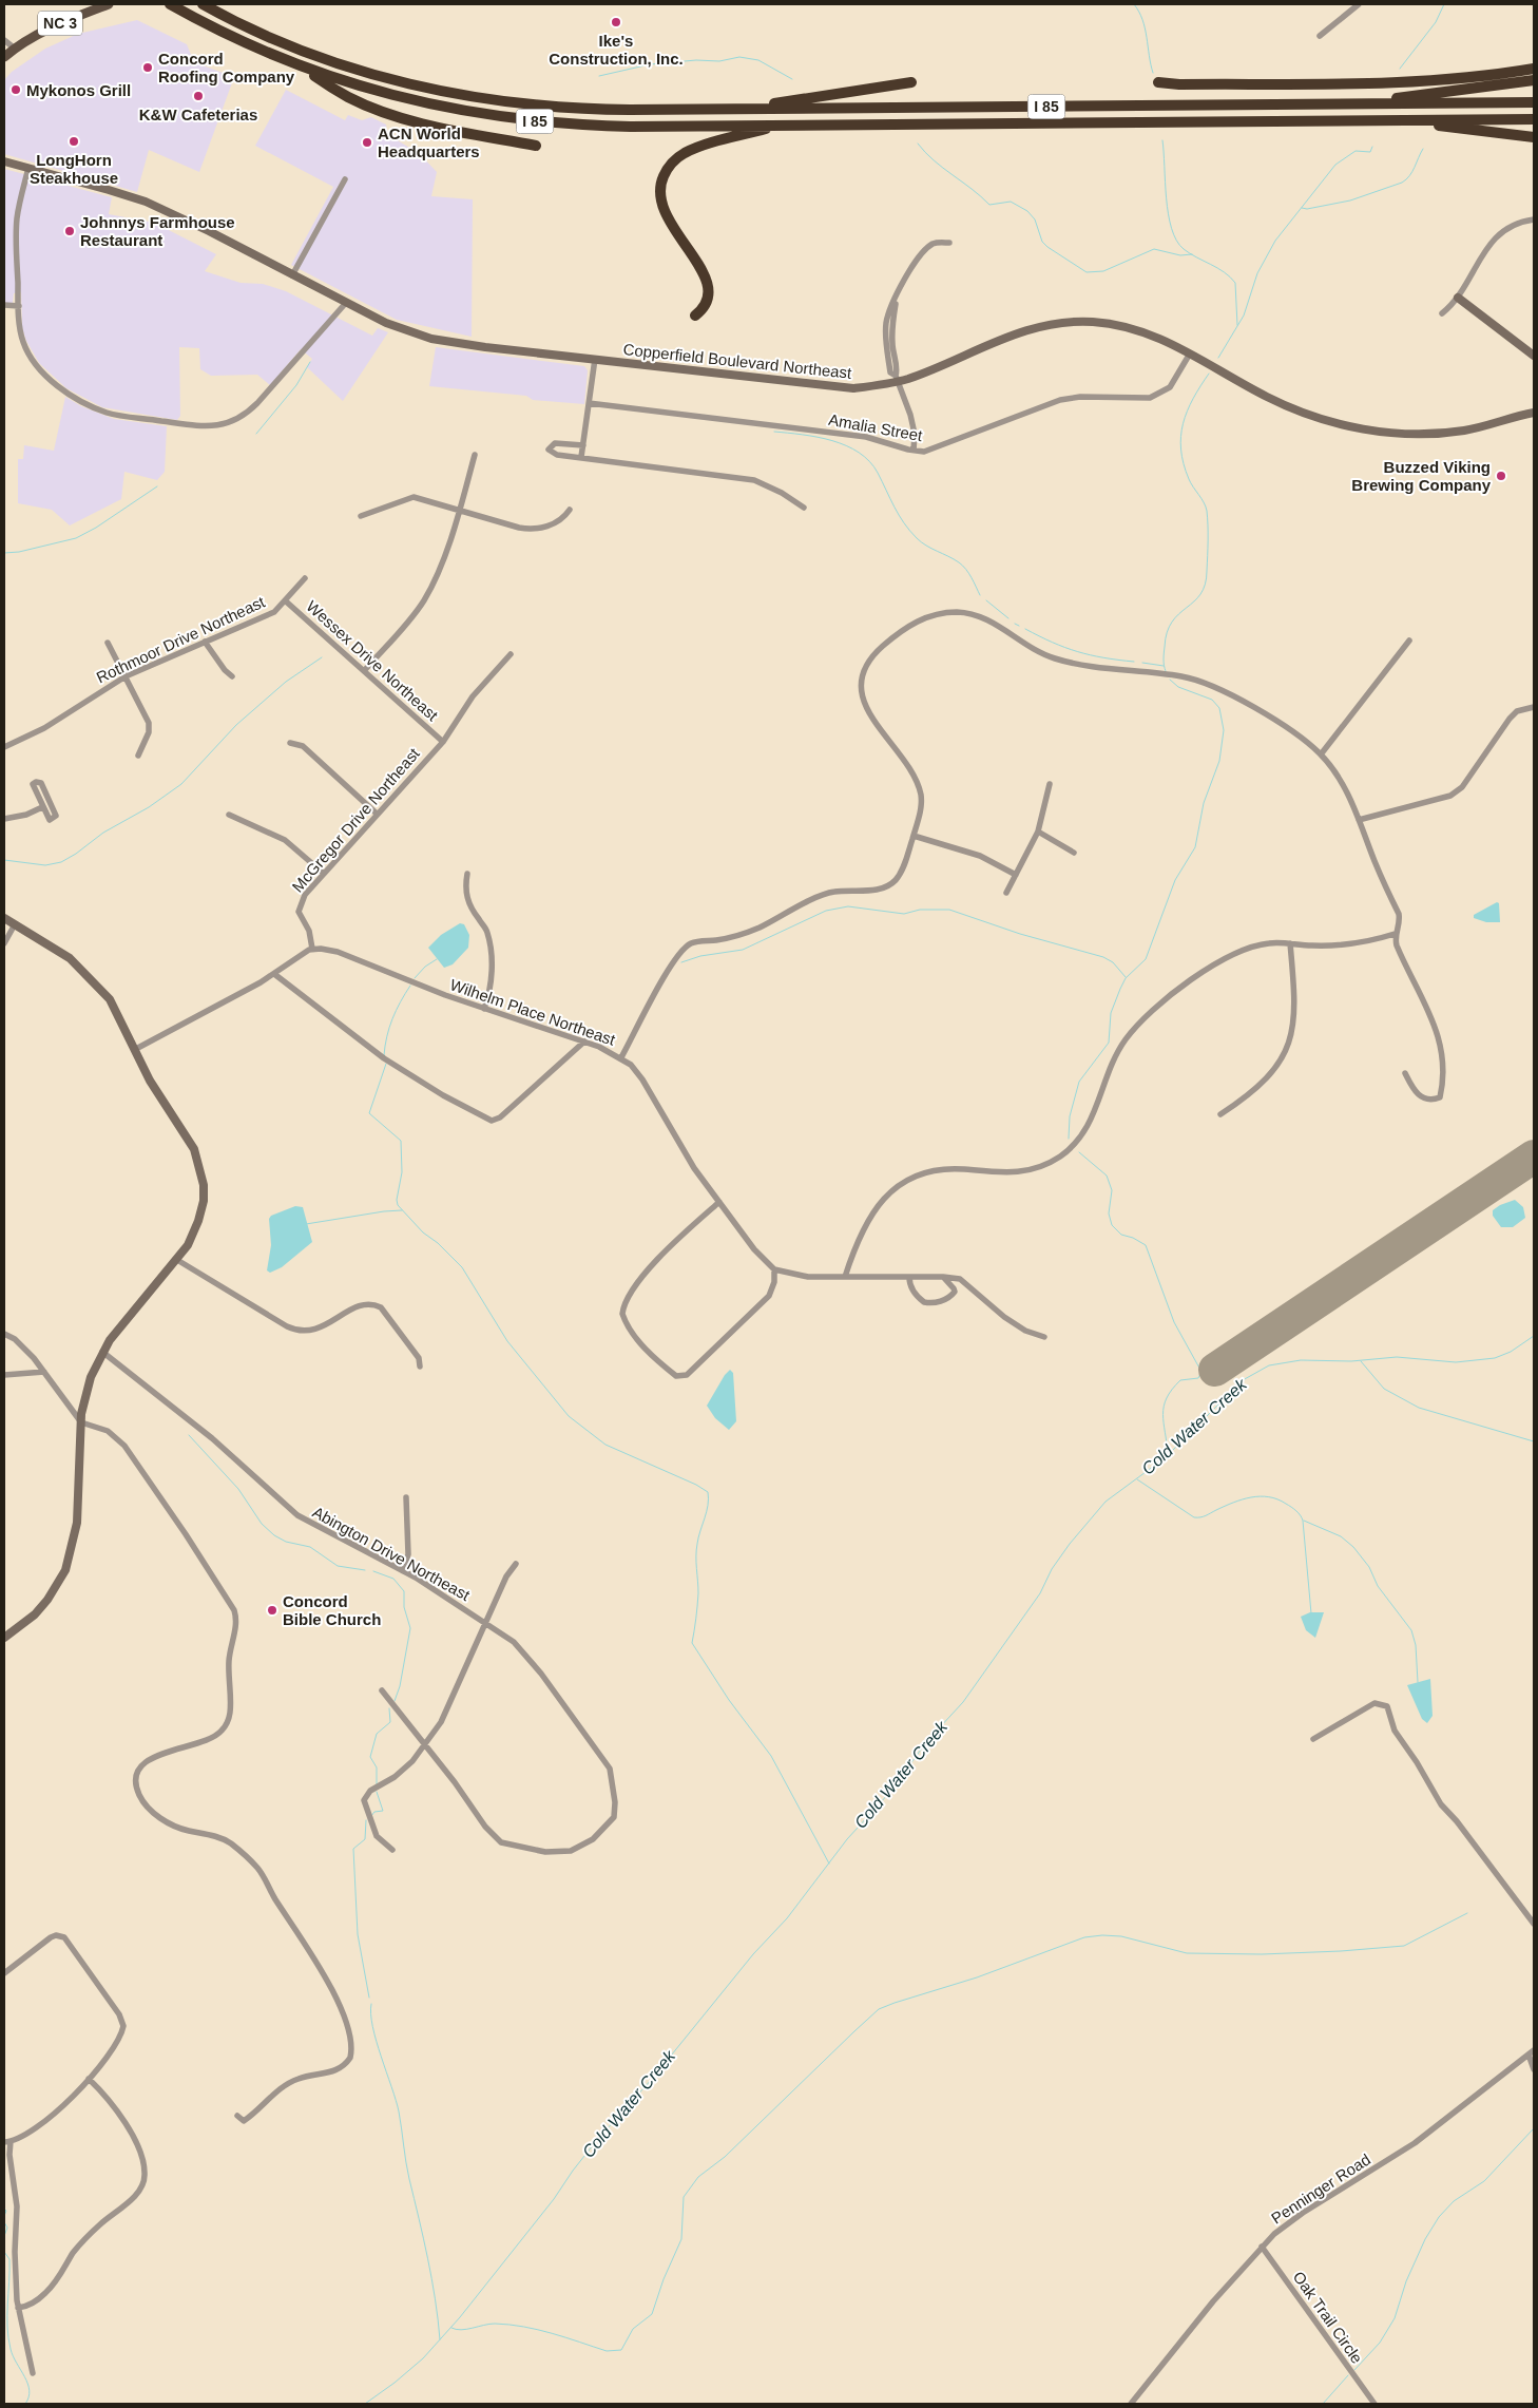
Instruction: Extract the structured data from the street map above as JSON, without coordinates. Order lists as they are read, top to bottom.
{
  "streets": {
    "highway": ["I 85"],
    "main road": ["NC 3", "Copperfield Boulevard Northeast"],
    "street": [
      "Amalia Street",
      "Rothmoor Drive Northeast",
      "Wessex Drive Northeast",
      "McGregor Drive Northeast",
      "Wilhelm Place Northeast",
      "Abington Drive Northeast",
      "Penninger Road",
      "Oak Trail Circle"
    ]
  },
  "crossings": [
    ["Copperfield Boulevard Northeast", "Amalia Street"],
    ["Rothmoor Drive Northeast", "Wessex Drive Northeast"],
    ["Wessex Drive Northeast", "McGregor Drive Northeast"],
    ["McGregor Drive Northeast", "Wilhelm Place Northeast"],
    ["Penninger Road", "Oak Trail Circle"]
  ],
  "water": ["Cold Water Creek"],
  "places": [
    "Ike's Construction, Inc.",
    "Concord Roofing Company",
    "Mykonos Grill",
    "K&W Cafeterias",
    "LongHorn Steakhouse",
    "ACN World Headquarters",
    "Johnnys Farmhouse Restaurant",
    "Buzzed Viking Brewing Company",
    "Concord Bible Church"
  ]
}
